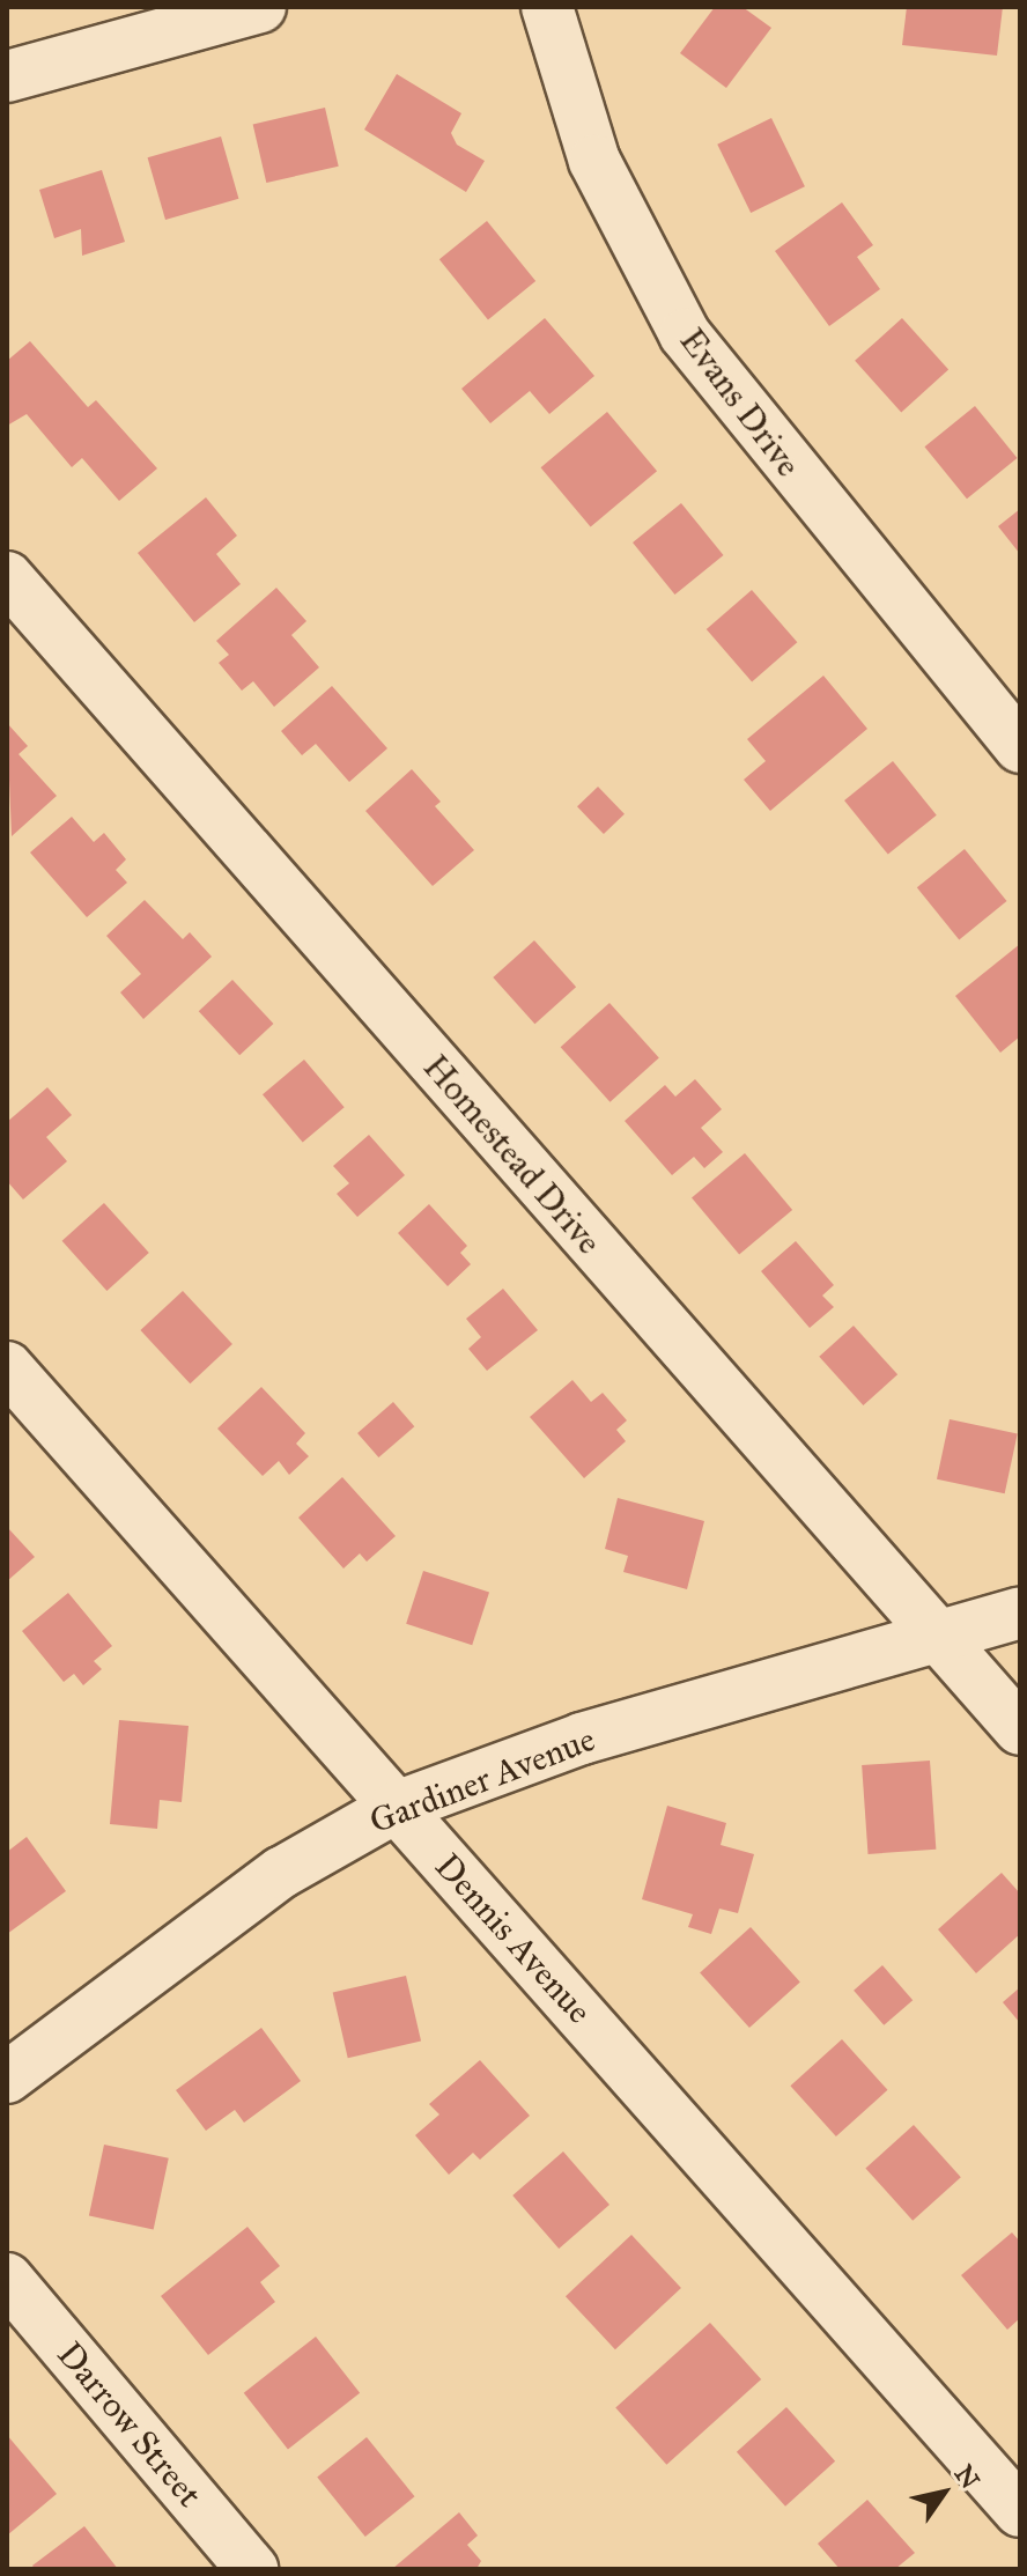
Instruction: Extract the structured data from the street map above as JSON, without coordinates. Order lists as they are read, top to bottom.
{
  "streets": {
    "street": [
      "Evans Drive",
      "Homestead Drive",
      "Gardiner Avenue",
      "Dennis Avenue",
      "Darrow Street"
    ]
  },
  "crossings": [
    ["Homestead Drive", "Gardiner Avenue"],
    ["Gardiner Avenue", "Dennis Avenue"]
  ],
  "north": "top right"
}
